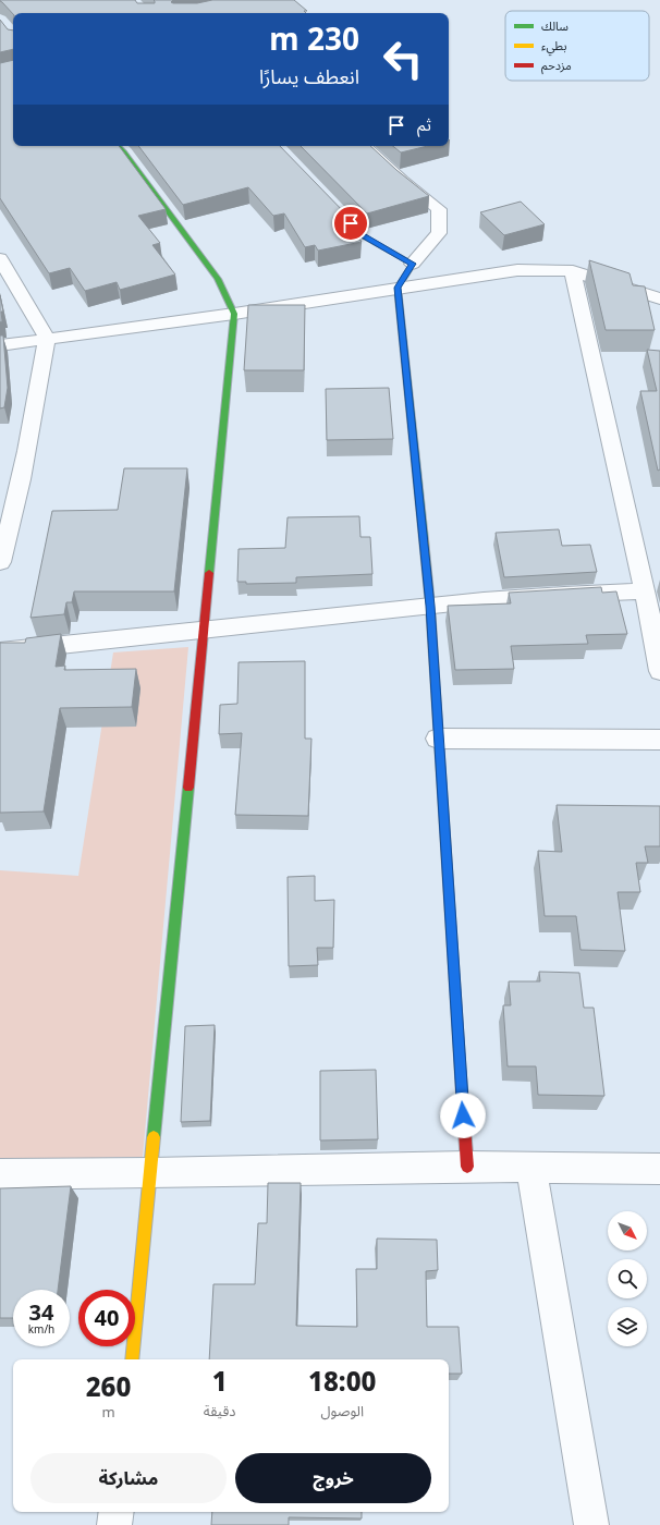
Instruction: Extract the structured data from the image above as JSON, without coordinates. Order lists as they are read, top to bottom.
{
  "legend": ["سالك", "بطيء", "مزدحم"],
  "north": "bottom right",
  "page": {
    "turn": ["230 m", "انعطف يسارًا"],
    "then": "ثم",
    "speed": "34 km/h",
    "limit": "40",
    "eta": [
      "18:00",
      "الوصول",
      "1",
      "دقيقة",
      "260",
      "m"
    ],
    "buttons": ["خروج", "مشاركة"]
  }
}
